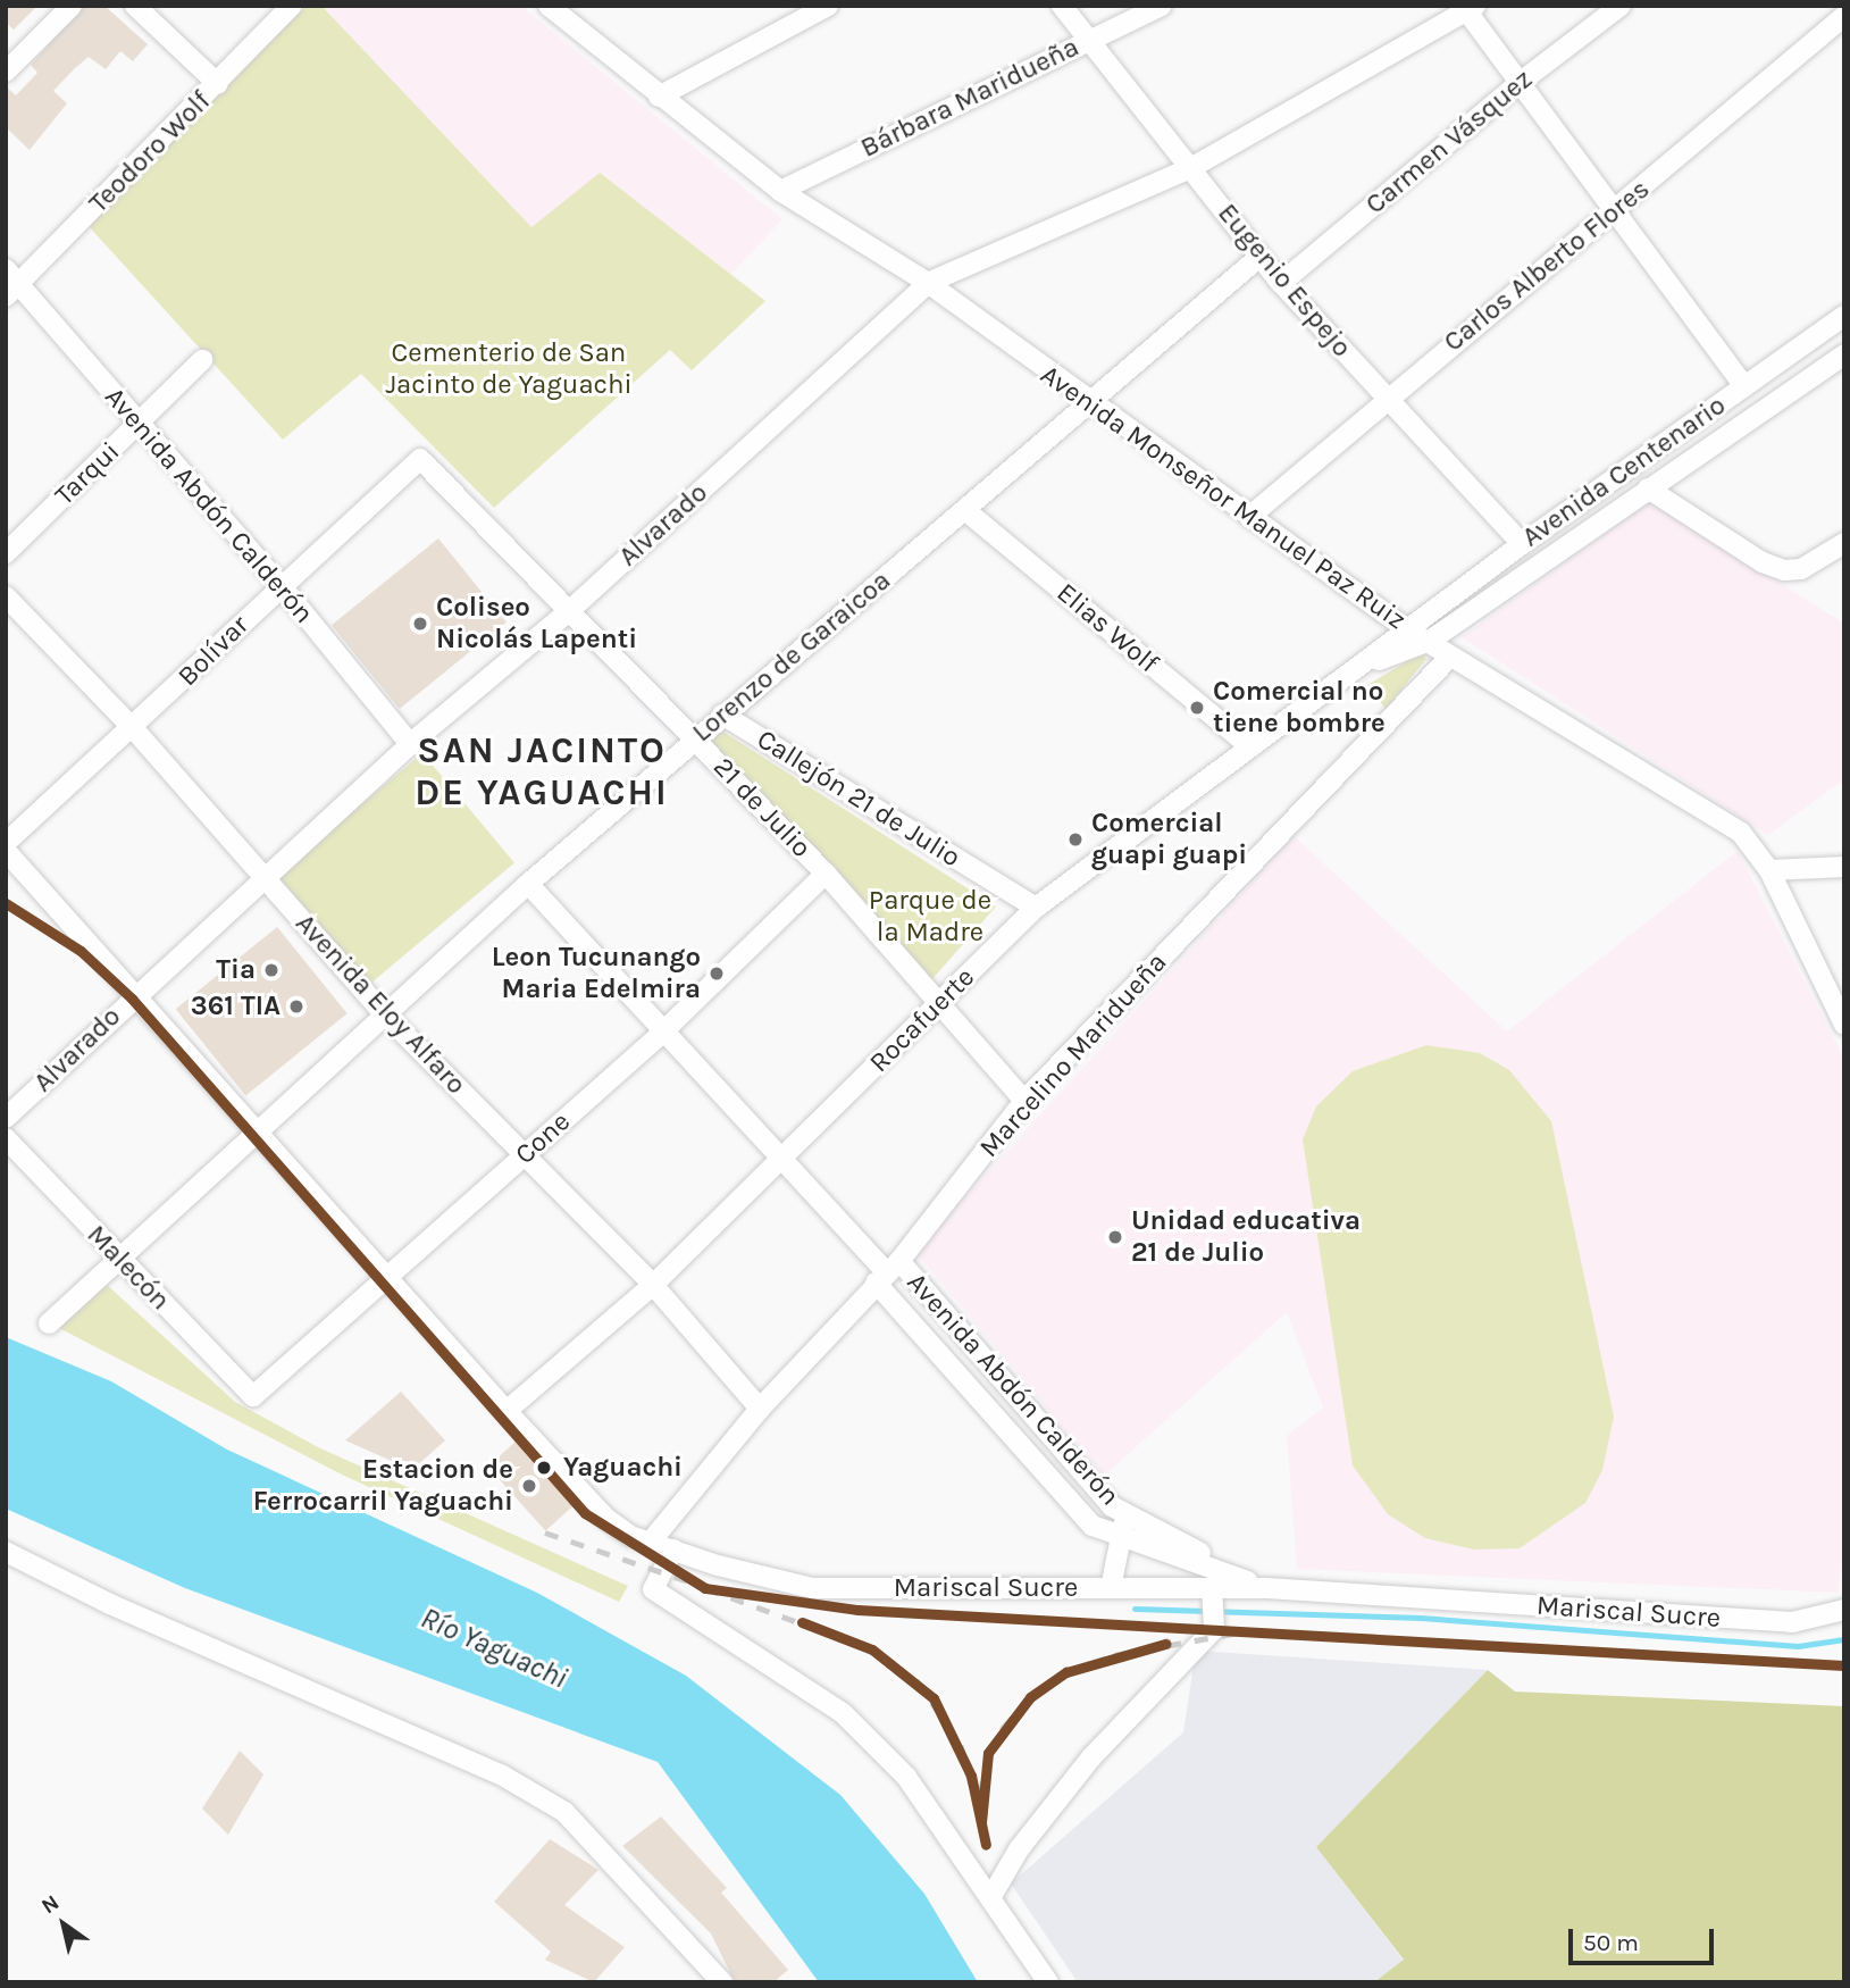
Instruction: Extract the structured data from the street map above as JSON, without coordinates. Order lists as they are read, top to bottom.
{
  "streets": {
    "street": [
      "Bárbara Maridueña",
      "Carmen Vásquez",
      "Teodoro Wolf",
      "Carlos Alberto Flores",
      "Eugenio Espejo",
      "Avenida Centenario",
      "Tarqui",
      "Avenida Monseñor Manuel Paz Ruiz",
      "Avenida Abdón Calderón",
      "Alvarado",
      "Elias Wolf",
      "Bolívar",
      "Lorenzo de Garaicoa",
      "Callejón 21 de Julio",
      "21 de Julio",
      "Avenida Eloy Alfaro",
      "Rocafuerte",
      "Marcelino Maridueña",
      "Cone",
      "Malecón",
      "Mariscal Sucre"
    ]
  },
  "crossings": [
    ["Bárbara Maridueña", "Eugenio Espejo"],
    ["Bárbara Maridueña", "Avenida Monseñor Manuel Paz Ruiz"],
    ["Carmen Vásquez", "Eugenio Espejo"],
    ["Teodoro Wolf", "Avenida Abdón Calderón"],
    ["Carlos Alberto Flores", "Eugenio Espejo"],
    ["Carlos Alberto Flores", "Avenida Monseñor Manuel Paz Ruiz"],
    ["Eugenio Espejo", "Avenida Centenario"],
    ["Eugenio Espejo", "Alvarado"],
    ["Eugenio Espejo", "Lorenzo de Garaicoa"],
    ["Avenida Centenario", "Avenida Monseñor Manuel Paz Ruiz"],
    ["Avenida Centenario", "Rocafuerte"],
    ["Tarqui", "Avenida Abdón Calderón"],
    ["Avenida Monseñor Manuel Paz Ruiz", "Alvarado"],
    ["Avenida Monseñor Manuel Paz Ruiz", "Lorenzo de Garaicoa"],
    ["Avenida Monseñor Manuel Paz Ruiz", "Rocafuerte"],
    ["Avenida Monseñor Manuel Paz Ruiz", "Marcelino Maridueña"],
    ["Avenida Abdón Calderón", "Alvarado"],
    ["Avenida Abdón Calderón", "Bolívar"],
    ["Avenida Abdón Calderón", "Lorenzo de Garaicoa"],
    ["Avenida Abdón Calderón", "Rocafuerte"],
    ["Avenida Abdón Calderón", "Marcelino Maridueña"],
    ["Avenida Abdón Calderón", "Cone"],
    ["Avenida Abdón Calderón", "Mariscal Sucre"],
    ["Alvarado", "21 de Julio"],
    ["Alvarado", "Avenida Eloy Alfaro"],
    ["Alvarado", "Mariscal Sucre"],
    ["Elias Wolf", "Lorenzo de Garaicoa"],
    ["Elias Wolf", "Rocafuerte"],
    ["Bolívar", "21 de Julio"],
    ["Bolívar", "Avenida Eloy Alfaro"],
    ["Lorenzo de Garaicoa", "Callejón 21 de Julio"],
    ["Lorenzo de Garaicoa", "21 de Julio"],
    ["Lorenzo de Garaicoa", "Avenida Eloy Alfaro"],
    ["Lorenzo de Garaicoa", "Malecón"],
    ["Lorenzo de Garaicoa", "Mariscal Sucre"],
    ["Callejón 21 de Julio", "Rocafuerte"],
    ["21 de Julio", "Rocafuerte"],
    ["21 de Julio", "Marcelino Maridueña"],
    ["21 de Julio", "Cone"],
    ["Avenida Eloy Alfaro", "Rocafuerte"],
    ["Avenida Eloy Alfaro", "Marcelino Maridueña"],
    ["Avenida Eloy Alfaro", "Cone"],
    ["Rocafuerte", "Mariscal Sucre"],
    ["Marcelino Maridueña", "Mariscal Sucre"],
    ["Cone", "Malecón"],
    ["Cone", "Mariscal Sucre"]
  ],
  "districts": ["SAN JACINTO DE YAGUACHI"],
  "water": ["Río Yaguachi"],
  "parks": ["Cementerio de San Jacinto de Yaguachi", "Parque de la Madre"],
  "places": [
    "Coliseo Nicolás Lapenti",
    "Comercial no tiene bombre",
    "Comercial guapi guapi",
    "Tia",
    "Leon Tucunango Maria Edelmira",
    "361 TIA",
    "Unidad educativa 21 de Julio",
    "Yaguachi",
    "Estacion de Ferrocarril Yaguachi"
  ],
  "scale_bar": "50 m",
  "north": "top left"
}
